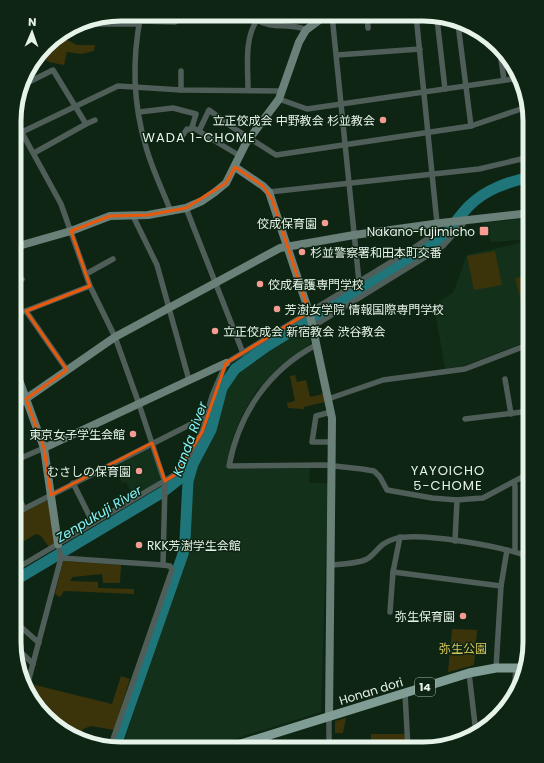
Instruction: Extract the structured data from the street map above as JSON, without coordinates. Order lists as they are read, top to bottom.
{
  "streets": {
    "main road": ["14", "Honan dori"]
  },
  "districts": ["WADA 1-CHOME", "YAYOICHO 5-CHOME"],
  "water": ["Kanda River", "Zenpukuji River"],
  "parks": ["弥生公園"],
  "places": {
    "other": [
      "立正佼成会 中野教会 杉並教会",
      "佼成保育園",
      "杉並警察署和田本町交番",
      "佼成看護専門学校",
      "芳澍女学院 情報国際専門学校",
      "立正佼成会 新宿教会 渋谷教会",
      "東京女子学生会館",
      "むさしの保育園",
      "RKK芳澍学生会館",
      "弥生保育園"
    ],
    "transit": ["Nakano-fujimicho"]
  },
  "north": "top"
}
